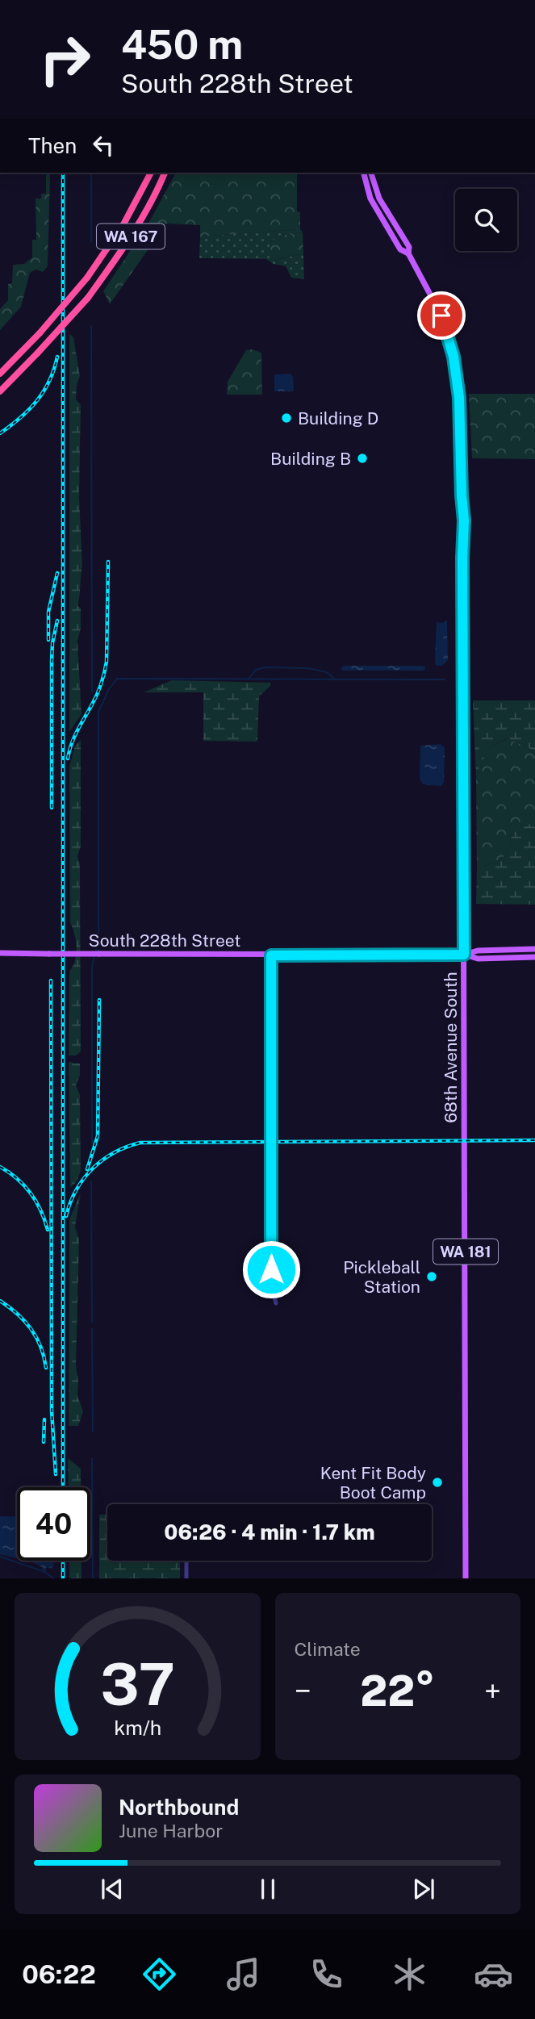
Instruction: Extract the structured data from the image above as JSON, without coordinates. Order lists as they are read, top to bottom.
{
  "streets": {
    "highway": ["WA 167"],
    "main road": ["South 228th Street", "68th Avenue South", "WA 181"]
  },
  "crossings": [
    ["South 228th Street", "68th Avenue South"],
    ["68th Avenue South", "WA 181"]
  ],
  "places": [
    "Building D",
    "Building B",
    "Pickleball Station",
    "Kent Fit Body Boot Camp"
  ],
  "page": {
    "turn": ["450 m", "South 228th Street"],
    "then": "Then",
    "limit": "40",
    "trip": "06:26 · 4 min · 1.7 km",
    "tile": "Climate",
    "heat": ["−", "22°", "+"],
    "song": ["Northbound", "June Harbor"],
    "tabs": "06:22",
    "gauge": ["37", "km/h"]
  }
}
